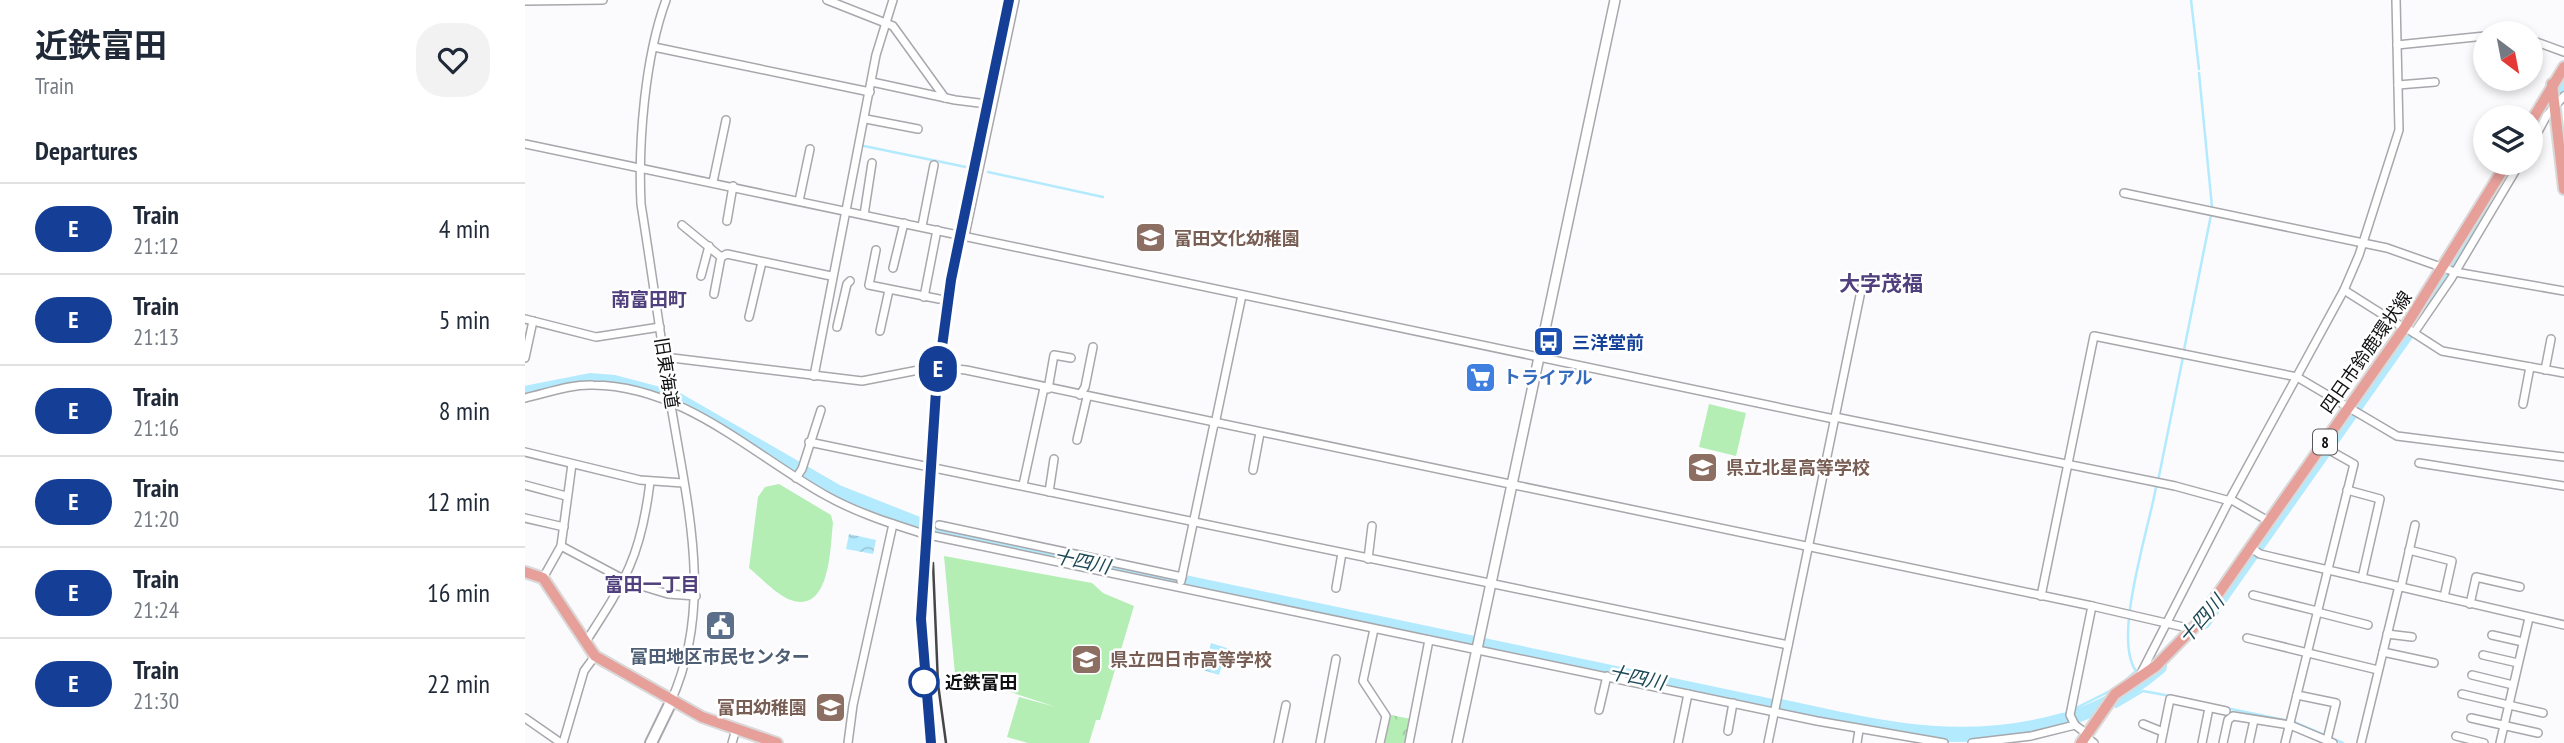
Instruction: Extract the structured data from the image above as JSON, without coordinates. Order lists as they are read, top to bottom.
{
  "streets": {
    "main road": ["四日市鈴鹿環状線", "8"],
    "street": ["旧東海道"]
  },
  "districts": ["大字茂福", "南富田町", "富田一丁目"],
  "water": ["十四川"],
  "places": {
    "school or university": [
      "富田文化幼稚園",
      "県立北星高等学校",
      "県立四日市高等学校",
      "富田幼稚園"
    ],
    "bus stop": ["三洋堂前"],
    "supermarket": ["トライアル"],
    "public building": ["富田地区市民センター"],
    "other": ["近鉄富田"]
  },
  "north": "bottom right",
  "page": {
    "heading": [
      ["近鉄富田", "Train"],
      "Departures"
    ],
    "on_map": "E",
    "list": [
      {
        "mark": "E",
        "name": "Train",
        "note": "21:12",
        "value": "4 min"
      },
      {
        "mark": "E",
        "name": "Train",
        "note": "21:13",
        "value": "5 min"
      },
      {
        "mark": "E",
        "name": "Train",
        "note": "21:16",
        "value": "8 min"
      },
      {
        "mark": "E",
        "name": "Train",
        "note": "21:20",
        "value": "12 min"
      },
      {
        "mark": "E",
        "name": "Train",
        "note": "21:24",
        "value": "16 min"
      },
      {
        "mark": "E",
        "name": "Train",
        "note": "21:30",
        "value": "22 min"
      }
    ]
  }
}
